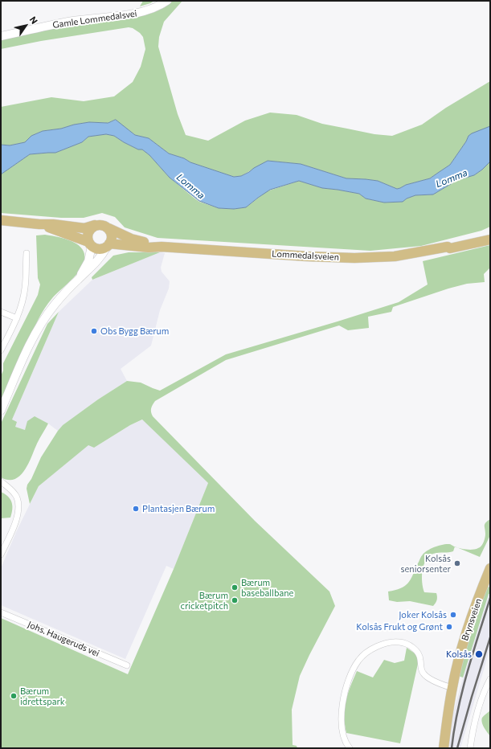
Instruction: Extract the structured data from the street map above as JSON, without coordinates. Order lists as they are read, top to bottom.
{
  "streets": {
    "main road": ["Gamle Lommedalsvei", "Lommedalsveien", "Brynsveien"],
    "street": ["Johs. Haugeruds vei"]
  },
  "water": ["Lomma"],
  "places": [
    "Obs Bygg Bærum",
    "Plantasjen Bærum",
    "Kolsås seniorsenter",
    "Bærum baseballbane",
    "Bærum cricketpitch",
    "Joker Kolsås",
    "Kolsås Frukt og Grønt",
    "Kolsås",
    "Bærum idrettspark"
  ],
  "north": "top right"
}
